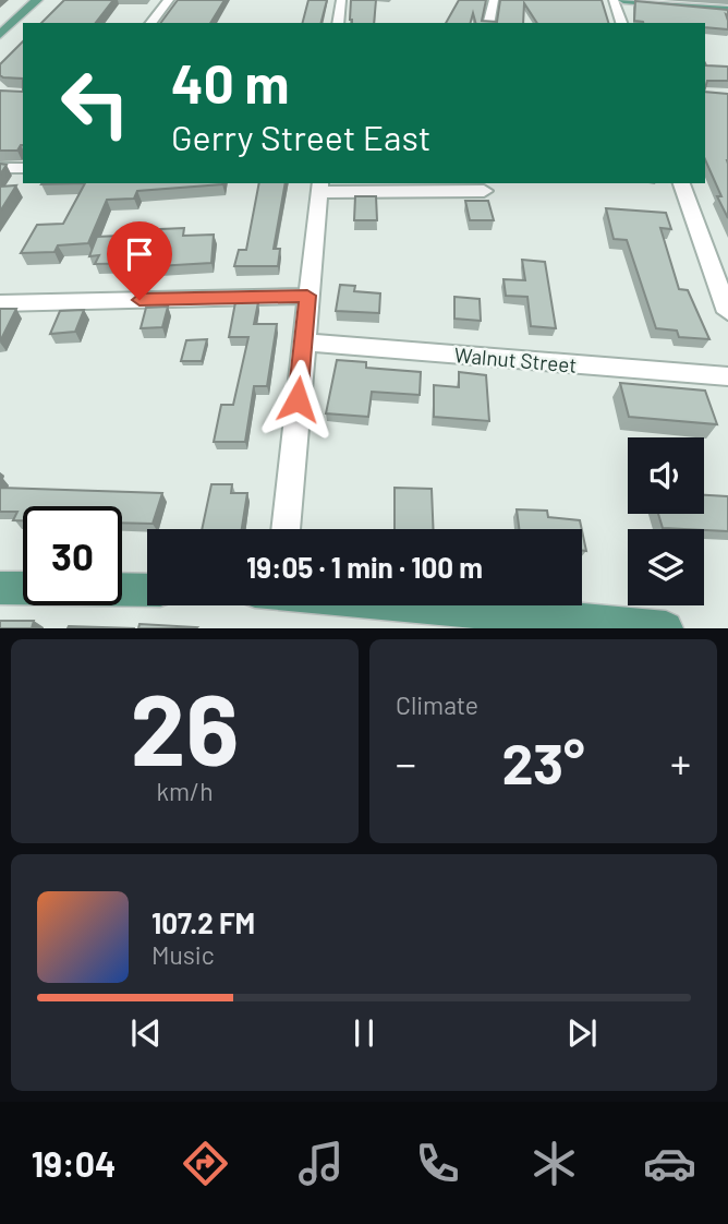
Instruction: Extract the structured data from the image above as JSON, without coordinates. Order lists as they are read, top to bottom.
{
  "streets": {
    "street": ["Walnut Street"]
  },
  "page": {
    "turn": ["40 m", "Gerry Street East"],
    "limit": "30",
    "trip": "19:05 · 1 min · 100 m",
    "tile": [
      ["26", "km/h"],
      "Climate"
    ],
    "heat": ["−", "23°", "+"],
    "song": ["107.2 FM", "Music"],
    "tabs": "19:04"
  }
}
